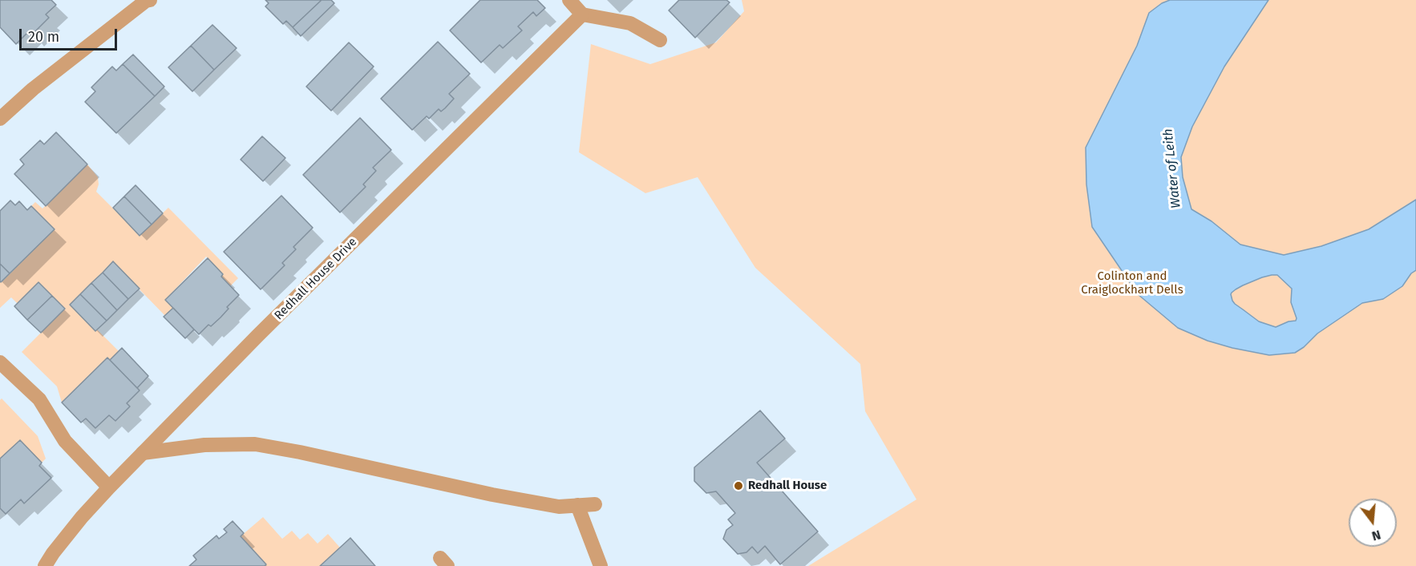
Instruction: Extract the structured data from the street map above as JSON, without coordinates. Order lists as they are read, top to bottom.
{
  "streets": {
    "street": ["Redhall House Drive"]
  },
  "water": ["Water of Leith"],
  "parks": ["Colinton and Craiglockhart Dells"],
  "places": ["Redhall House"],
  "scale_bar": "20 m",
  "north": "bottom"
}
